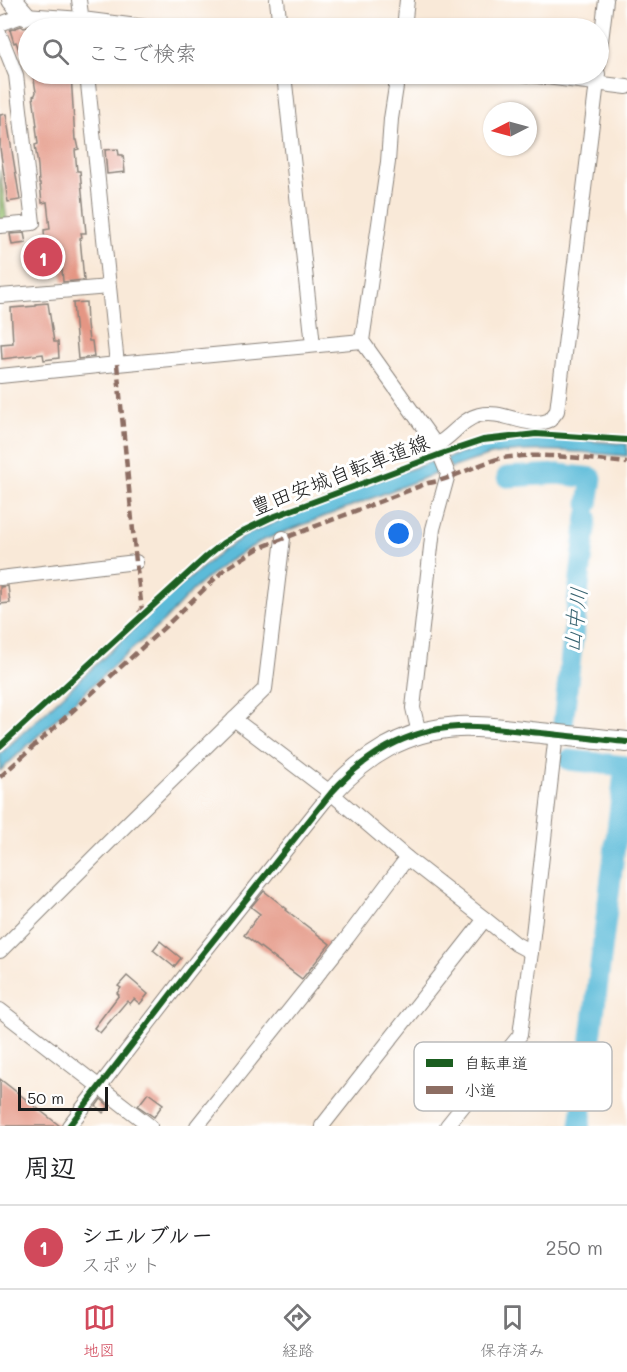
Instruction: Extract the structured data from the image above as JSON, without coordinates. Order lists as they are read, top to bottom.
{
  "streets": {
    "cycle path": ["豊田安城自転車道線"]
  },
  "water": ["山中川"],
  "legend": ["自転車道", "小道"],
  "scale_bar": "50 m",
  "north": "left",
  "page": {
    "search": "ここで検索",
    "pins": "1",
    "scale": "50 m",
    "heading": "周辺",
    "list": [
      {
        "mark": "1",
        "name": "シエルブルー",
        "note": "スポット",
        "value": "250 m"
      }
    ],
    "nav": ["地図", "経路", "保存済み"]
  }
}
